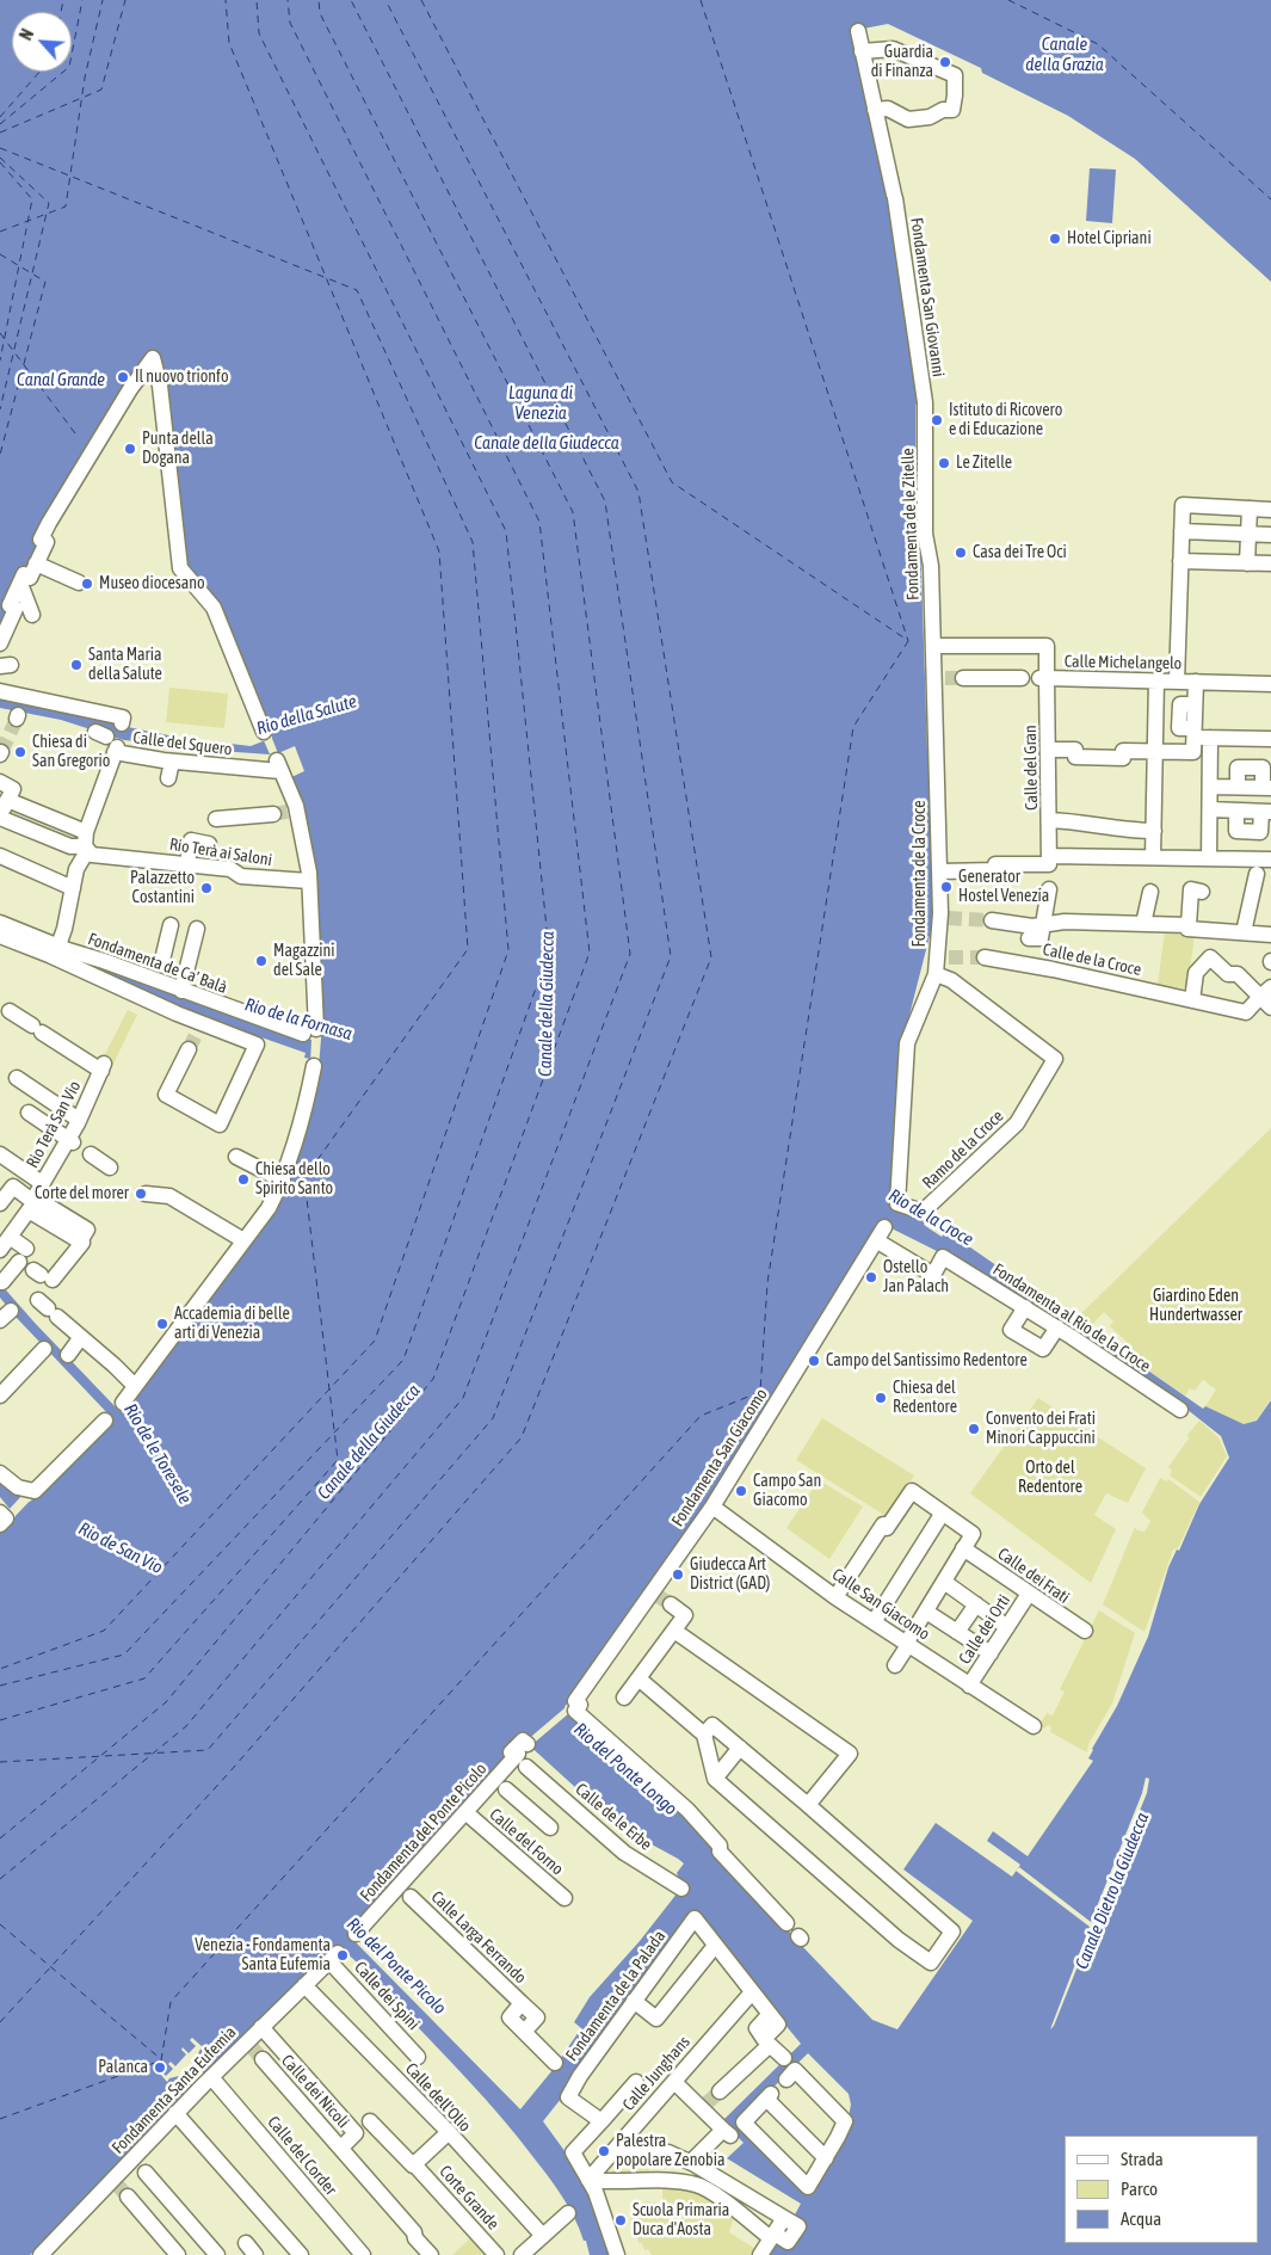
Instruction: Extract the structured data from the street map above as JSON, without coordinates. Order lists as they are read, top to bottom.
{
  "streets": {
    "street": [
      "Fondamenta San Giovanni",
      "Fondamenta de le Zitelle",
      "Calle Michelangelo",
      "Calle del Squero",
      "Calle del Gran",
      "Rio Terà ai Saloni",
      "Fondamenta de la Croce",
      "Calle de la Croce",
      "Fondamenta de Ca' Balà",
      "Rio Terà San Vio",
      "Ramo de la Croce",
      "Fondamenta al Rio de la Croce",
      "Fondamenta San Giacomo",
      "Calle dei Frati",
      "Calle San Giacomo",
      "Calle dei Orti",
      "Calle de le Erbe",
      "Fondamenta del Ponte Picolo",
      "Calle del Forno",
      "Calle Larga Ferrando",
      "Calle dei Spini",
      "Fondamenta de la Palada",
      "Calle Junghans",
      "Fondamenta Santa Eufemia",
      "Calle dei Nicoli",
      "Calle dell'Olio",
      "Calle del Corder",
      "Corte Grande"
    ]
  },
  "crossings": [
    ["Fondamenta San Giovanni", "Fondamenta de le Zitelle"],
    ["Fondamenta de le Zitelle", "Calle Michelangelo"],
    ["Fondamenta de le Zitelle", "Fondamenta de la Croce"],
    ["Calle Michelangelo", "Calle del Gran"],
    ["Calle Michelangelo", "Fondamenta de la Croce"],
    ["Calle del Squero", "Rio Terà ai Saloni"],
    ["Calle del Squero", "Fondamenta de Ca' Balà"],
    ["Rio Terà ai Saloni", "Fondamenta de Ca' Balà"],
    ["Fondamenta de la Croce", "Ramo de la Croce"],
    ["Fondamenta de la Croce", "Fondamenta San Giacomo"],
    ["Ramo de la Croce", "Fondamenta San Giacomo"],
    ["Fondamenta al Rio de la Croce", "Fondamenta San Giacomo"],
    ["Fondamenta San Giacomo", "Calle San Giacomo"],
    ["Calle dei Frati", "Calle dei Orti"],
    ["Calle San Giacomo", "Calle dei Orti"],
    ["Calle de le Erbe", "Fondamenta del Ponte Picolo"],
    ["Fondamenta del Ponte Picolo", "Calle del Forno"],
    ["Fondamenta del Ponte Picolo", "Calle Larga Ferrando"],
    ["Fondamenta del Ponte Picolo", "Calle dei Spini"],
    ["Fondamenta del Ponte Picolo", "Fondamenta Santa Eufemia"],
    ["Calle dei Spini", "Fondamenta Santa Eufemia"],
    ["Fondamenta Santa Eufemia", "Calle dell'Olio"],
    ["Fondamenta Santa Eufemia", "Calle del Corder"]
  ],
  "water": [
    "Canale della Grazia",
    "Canal Grande",
    "Laguna di Venezia",
    "Canale della Giudecca",
    "Rio della Salute",
    "Rio de la Fornasa",
    "Rio de la Croce",
    "Rio de le Toresele",
    "Rio de San Vio",
    "Rio del Ponte Longo",
    "Canale Dietro la Giudecca",
    "Rio del Ponte Picolo"
  ],
  "parks": ["Giardino Eden Hundertwasser", "Orto del Redentore"],
  "places": [
    "Guardia di Finanza",
    "Hotel Cipriani",
    "Il nuovo trionfo",
    "Istituto di Ricovero e di Educazione",
    "Punta della Dogana",
    "Le Zitelle",
    "Casa dei Tre Oci",
    "Museo diocesano",
    "Santa Maria della Salute",
    "Chiesa di San Gregorio",
    "Generator Hostel Venezia",
    "Palazzetto Costantini",
    "Magazzini del Sale",
    "Chiesa dello Spirito Santo",
    "Corte del morer",
    "Ostello Jan Palach",
    "Accademia di belle arti di Venezia",
    "Campo del Santissimo Redentore",
    "Chiesa del Redentore",
    "Convento dei Frati Minori Cappuccini",
    "Campo San Giacomo",
    "Giudecca Art District (GAD)",
    "Venezia - Fondamenta Santa Eufemia",
    "Palanca",
    "Palestra popolare Zenobia",
    "Scuola Primaria Duca d'Aosta"
  ],
  "legend": ["Strada", "Parco", "Acqua"],
  "north": "top left"
}
